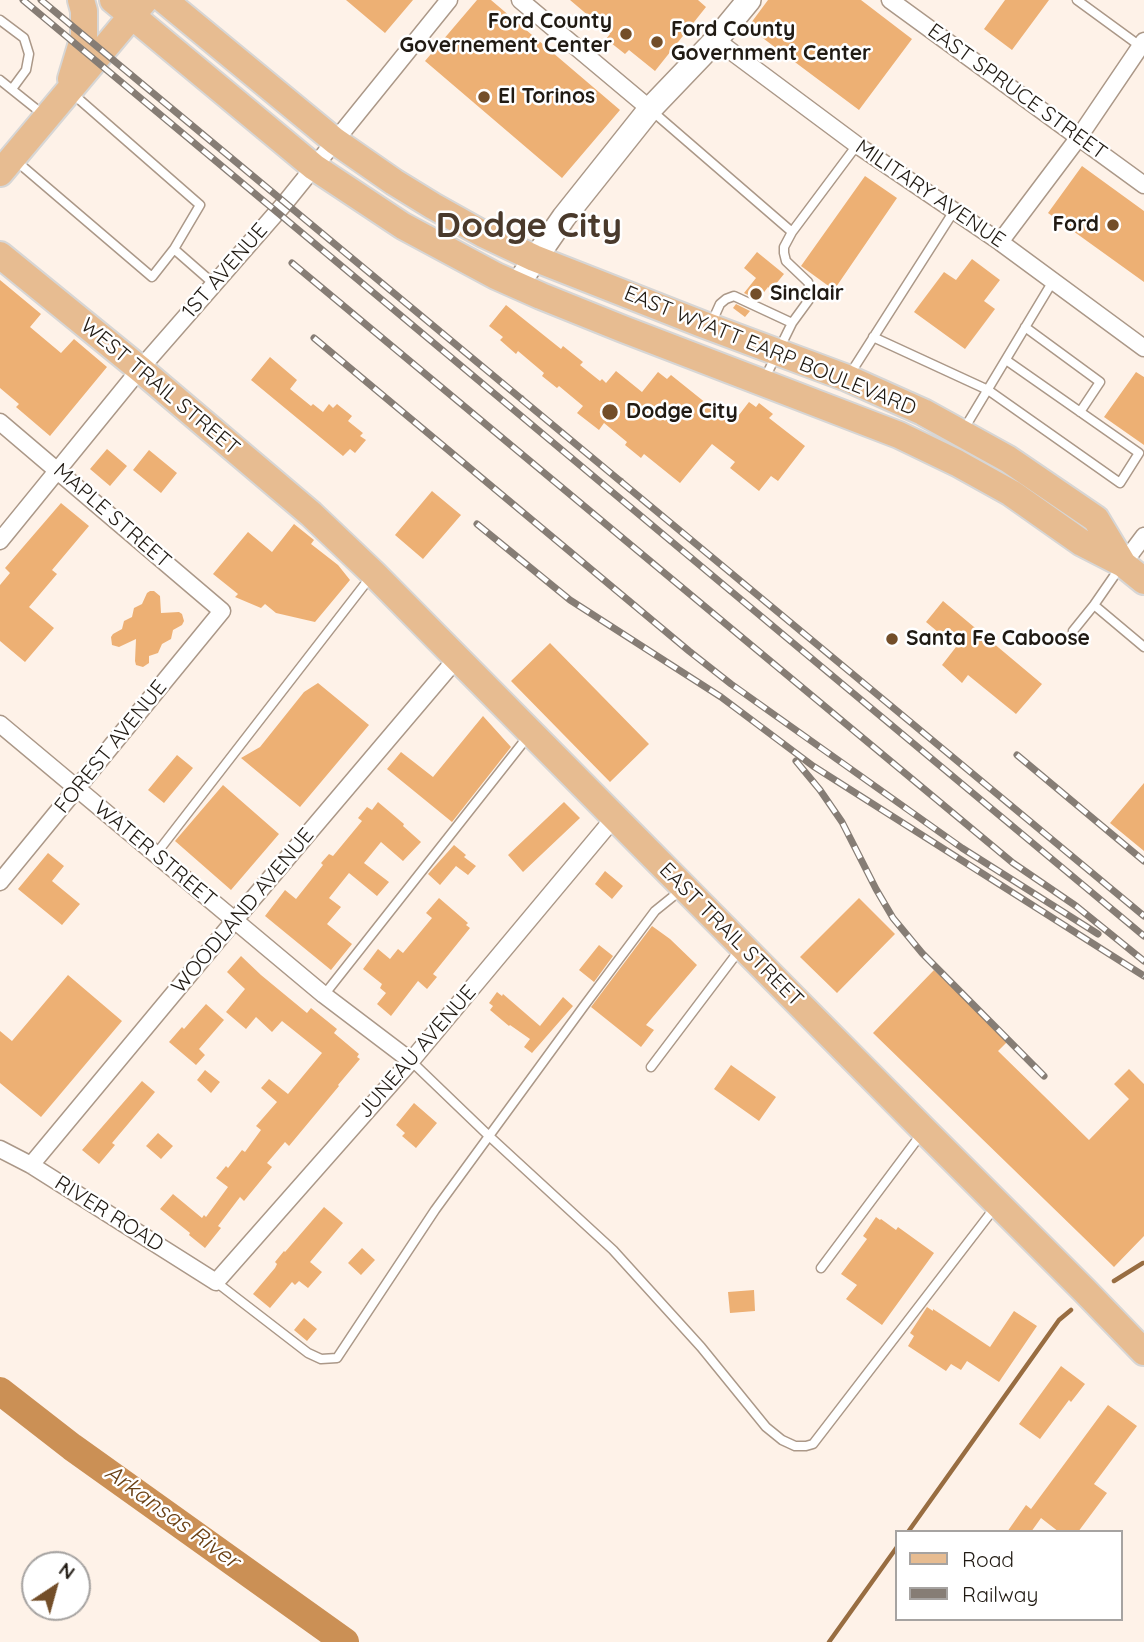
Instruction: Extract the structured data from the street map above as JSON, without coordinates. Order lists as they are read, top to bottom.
{
  "streets": {
    "main road": ["EAST WYATT EARP BOULEVARD", "WEST TRAIL STREET", "EAST TRAIL STREET"],
    "street": [
      "EAST SPRUCE STREET",
      "MILITARY AVENUE",
      "1ST AVENUE",
      "MAPLE STREET",
      "FOREST AVENUE",
      "WATER STREET",
      "WOODLAND AVENUE",
      "JUNEAU AVENUE",
      "RIVER ROAD"
    ]
  },
  "crossings": [
    ["1ST AVENUE", "EAST WYATT EARP BOULEVARD"],
    ["1ST AVENUE", "WEST TRAIL STREET"],
    ["1ST AVENUE", "MAPLE STREET"],
    ["WEST TRAIL STREET", "EAST TRAIL STREET"],
    ["MAPLE STREET", "FOREST AVENUE"],
    ["FOREST AVENUE", "WATER STREET"],
    ["WATER STREET", "WOODLAND AVENUE"],
    ["WATER STREET", "JUNEAU AVENUE"],
    ["WOODLAND AVENUE", "EAST TRAIL STREET"],
    ["WOODLAND AVENUE", "RIVER ROAD"],
    ["EAST TRAIL STREET", "JUNEAU AVENUE"],
    ["JUNEAU AVENUE", "RIVER ROAD"]
  ],
  "districts": ["Dodge City"],
  "water": ["Arkansas River"],
  "places": [
    "Ford County Governement Center",
    "Ford County Government Center",
    "El Torinos",
    "Ford",
    "Sinclair",
    "Dodge City",
    "Santa Fe Caboose"
  ],
  "legend": ["Road", "Railway"],
  "north": "top right"
}
